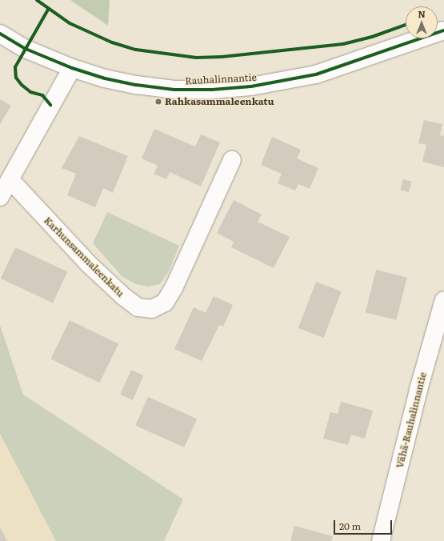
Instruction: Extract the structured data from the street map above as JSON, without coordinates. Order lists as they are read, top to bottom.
{
  "streets": {
    "street": ["Rauhalinnantie", "Karhunsammaleenkatu", "Vähä-Rauhalinnantie"]
  },
  "places": ["Rahkasammaleenkatu"],
  "scale_bar": "20 m",
  "north": "top"
}
